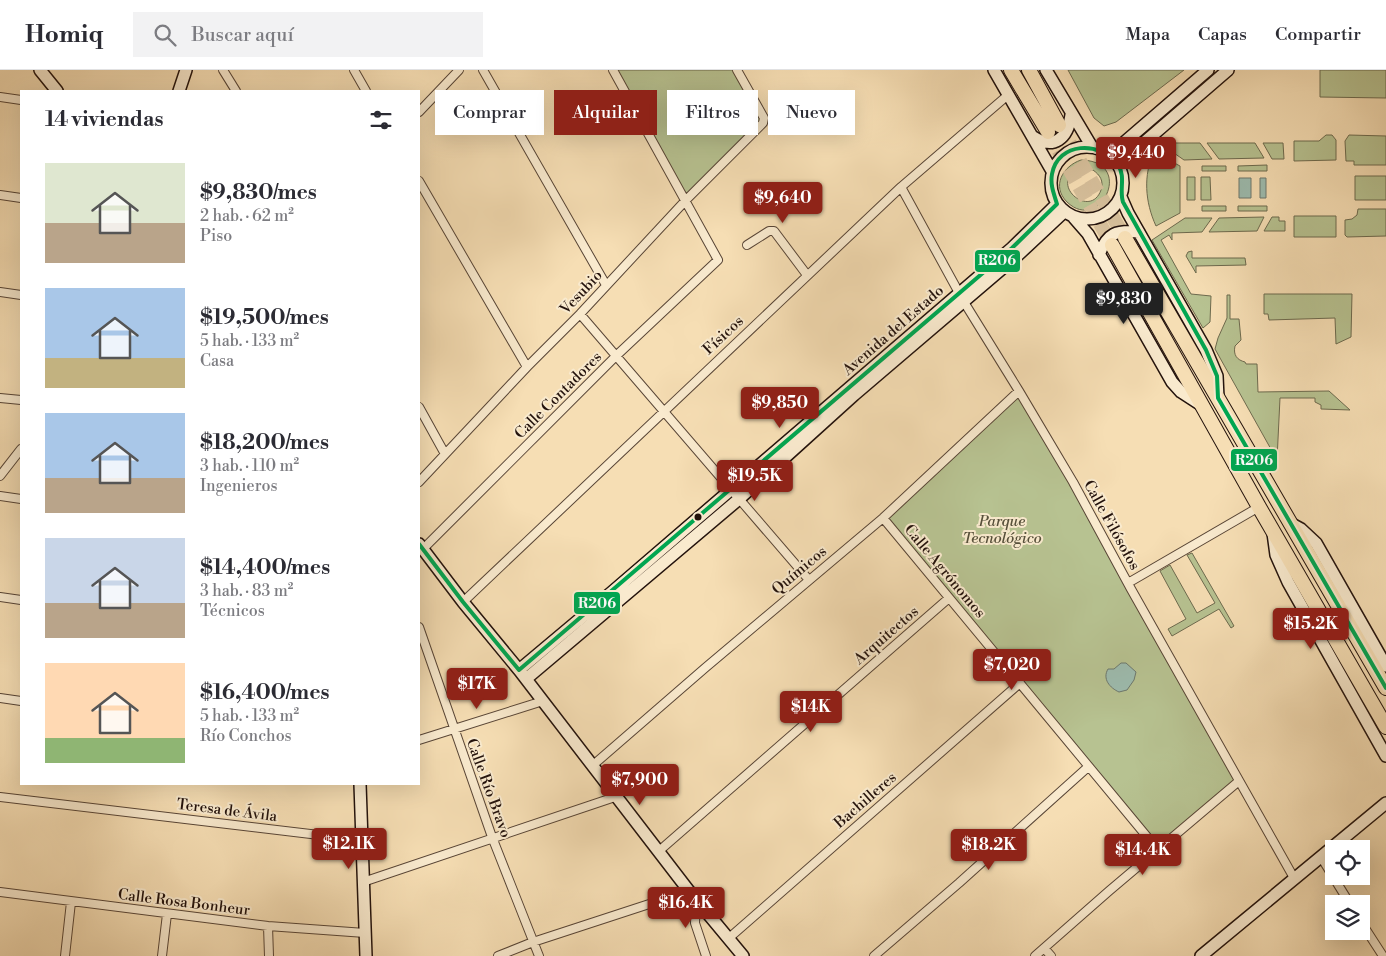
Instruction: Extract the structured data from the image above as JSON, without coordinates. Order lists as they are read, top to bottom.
{
  "streets": {
    "street": [
      "Vesubio",
      "Avenida del Estado",
      "Físicos",
      "Calle Contadores",
      "Calle Filósofos",
      "Químicos",
      "Calle Agrónomos",
      "Arquitectos",
      "Calle Río Bravo",
      "Bachilleres",
      "Teresa de Ávila",
      "Calle Rosa Bonheur"
    ]
  },
  "crossings": [
    ["Vesubio", "Calle Contadores"],
    ["Avenida del Estado", "Calle Filósofos"],
    ["Físicos", "Calle Filósofos"],
    ["Calle Filósofos", "Químicos"],
    ["Químicos", "Calle Agrónomos"],
    ["Calle Agrónomos", "Arquitectos"],
    ["Calle Agrónomos", "Bachilleres"]
  ],
  "parks": ["Parque Tecnológico"],
  "lines": ["transit line R206"],
  "page": {
    "header": "Homiq",
    "search": "Buscar aquí",
    "nav": ["Mapa", "Capas", "Compartir"],
    "chip": [
      "Comprar",
      "Alquilar",
      "Filtros",
      "Nuevo"
    ],
    "heading": "14 viviendas",
    "price": [
      "$9,440",
      "$9,640",
      "$9,830",
      "$9,850",
      "$19.5K",
      "$15.2K",
      "$7,020",
      "$17K",
      "$14K",
      "$7,900",
      "$12.1K",
      "$18.2K",
      "$14.4K",
      "$16.4K"
    ],
    "list": [
      {
        "name": "$9,830/mes",
        "note": "2 hab. · 62 m² · Piso"
      },
      {
        "name": "$19,500/mes",
        "note": "5 hab. · 133 m² · Casa"
      },
      {
        "name": "$18,200/mes",
        "note": "3 hab. · 110 m² · Ingenieros"
      },
      {
        "name": "$14,400/mes",
        "note": "3 hab. · 83 m² · Técnicos"
      },
      {
        "name": "$16,400/mes",
        "note": "5 hab. · 133 m² · Río Conchos"
      }
    ]
  }
}
